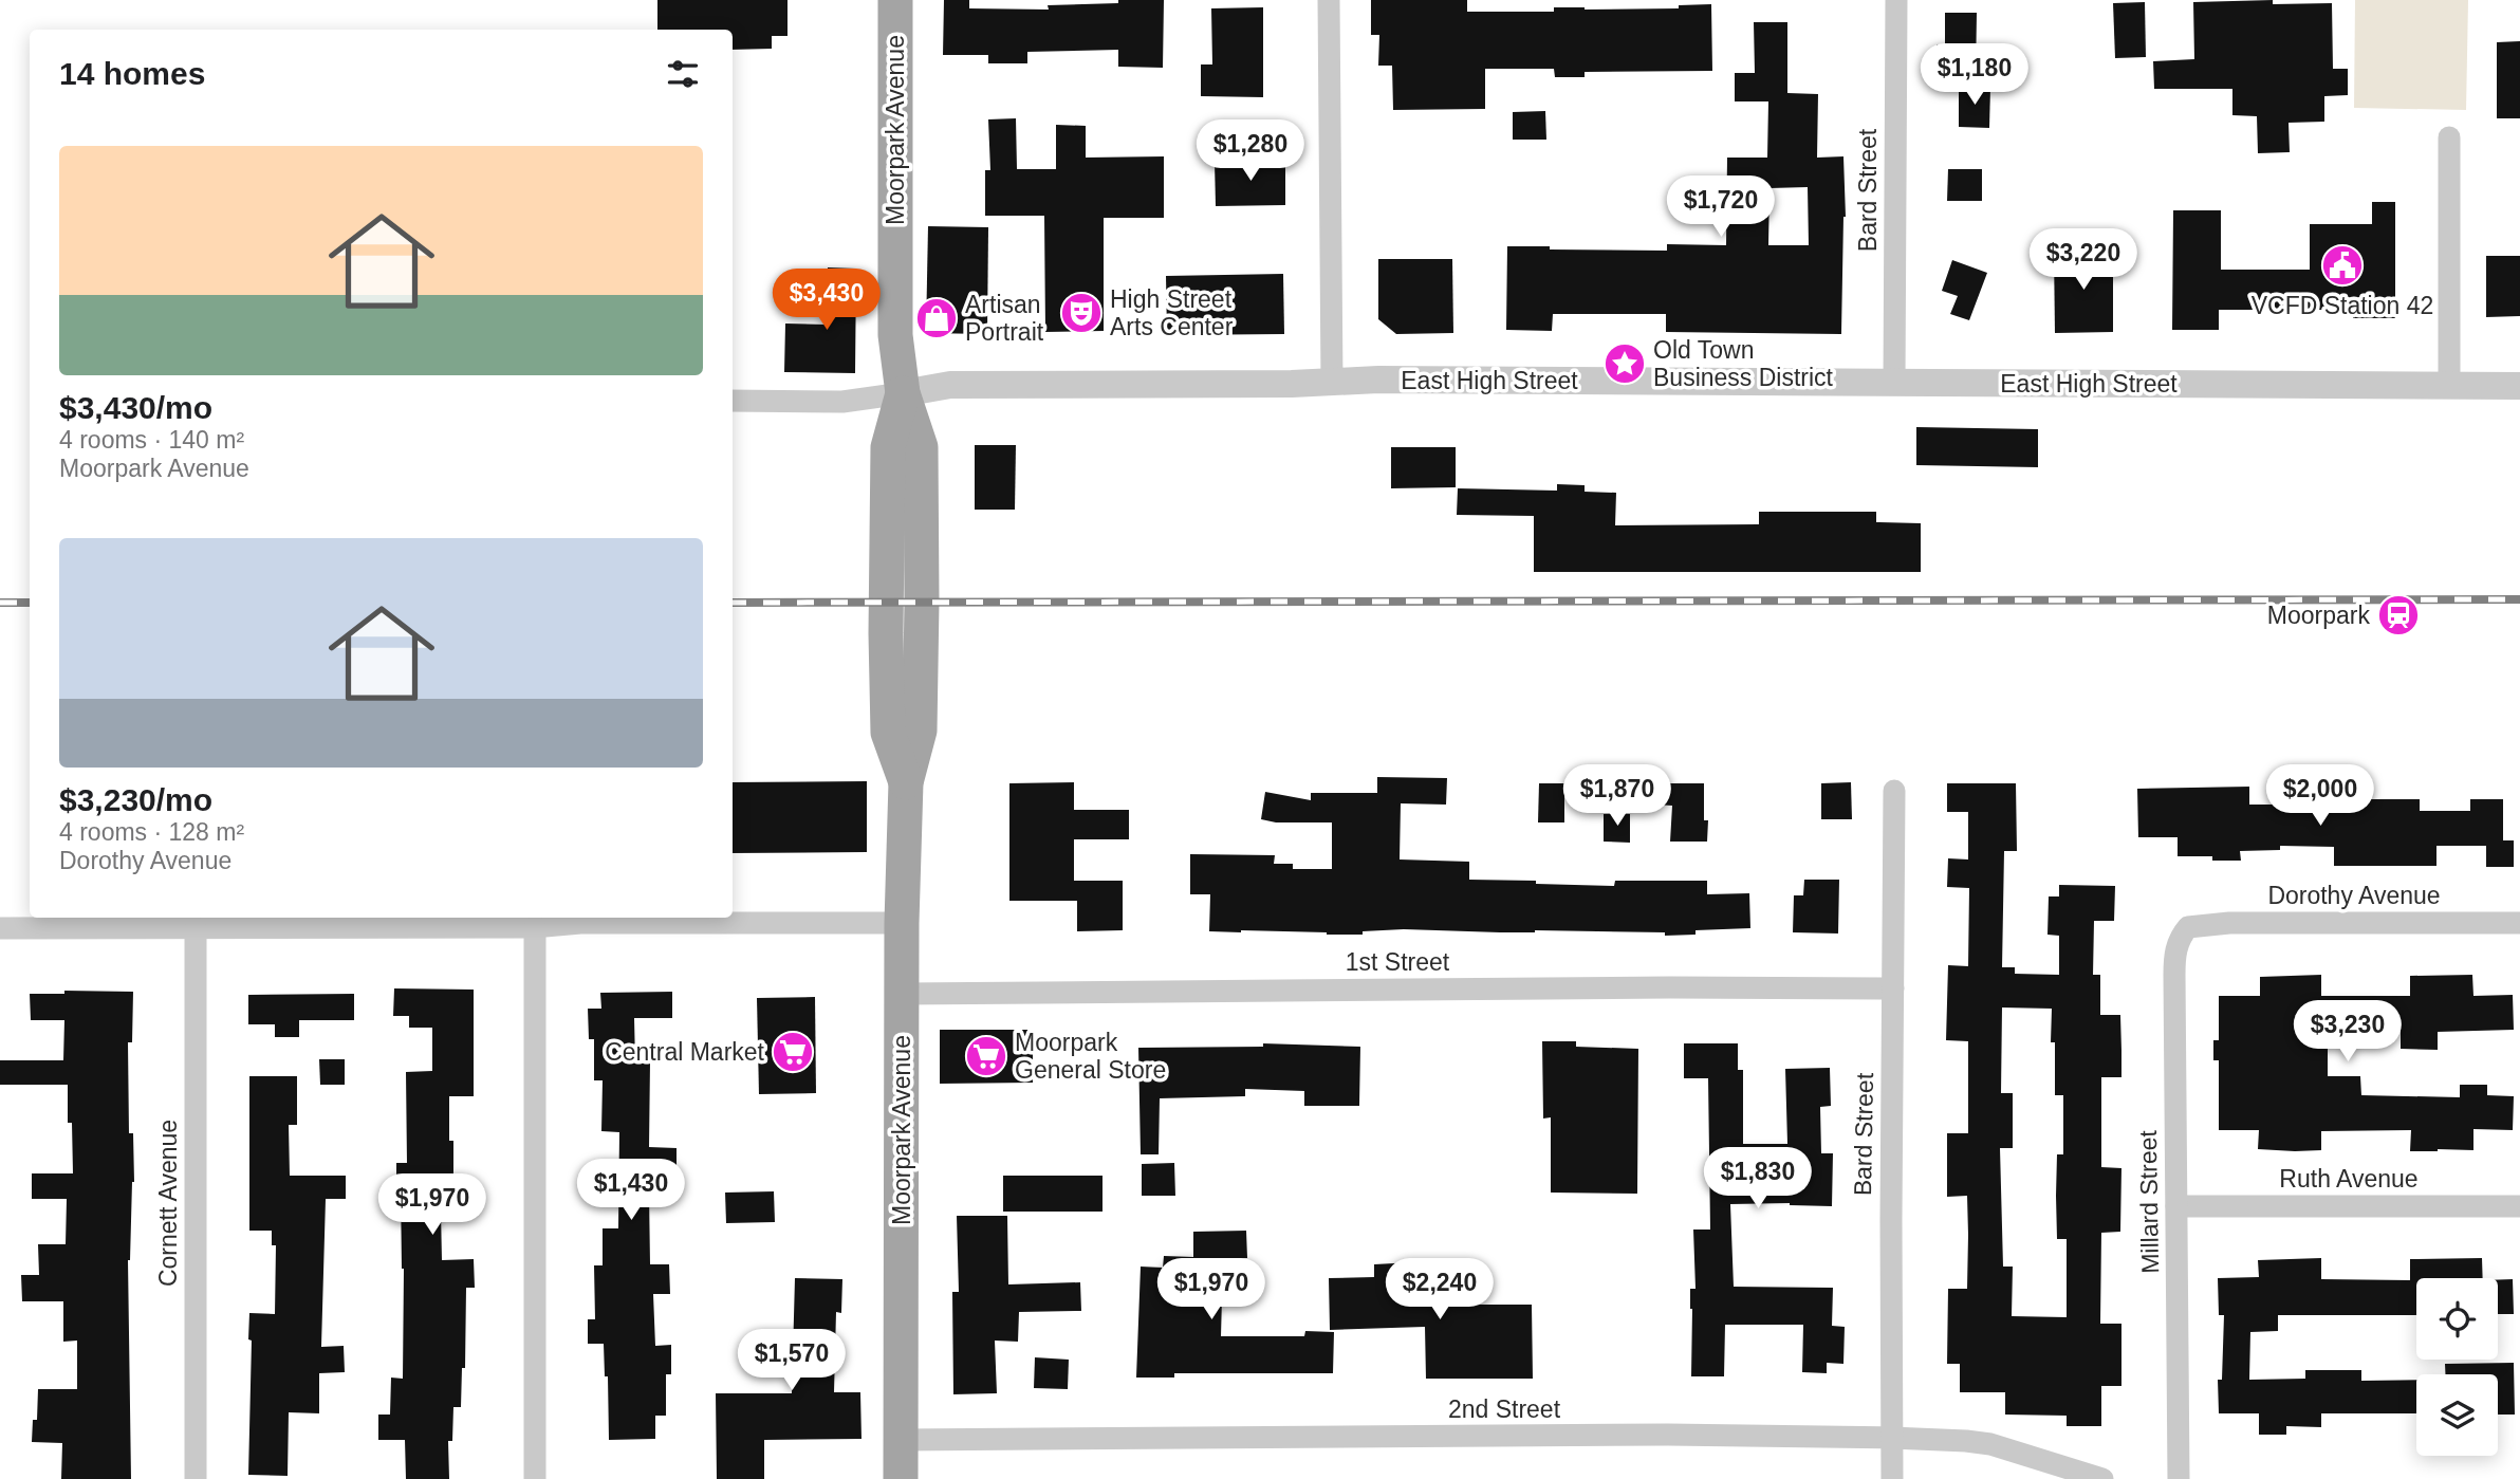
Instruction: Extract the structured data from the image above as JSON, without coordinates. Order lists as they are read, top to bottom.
{
  "streets": {
    "main road": ["Moorpark Avenue"],
    "street": [
      "Bard Street",
      "East High Street",
      "Dorothy Avenue",
      "1st Street",
      "Ruth Avenue",
      "Millard Street",
      "Cornett Avenue",
      "2nd Street"
    ]
  },
  "crossings": [
    ["Moorpark Avenue", "East High Street"],
    ["Moorpark Avenue", "1st Street"],
    ["Moorpark Avenue", "2nd Street"],
    ["Bard Street", "East High Street"],
    ["Bard Street", "1st Street"],
    ["Bard Street", "2nd Street"],
    ["Dorothy Avenue", "Millard Street"],
    ["Ruth Avenue", "Millard Street"]
  ],
  "places": {
    "public building": ["VCFD Station 42"],
    "theatre": ["High Street Arts Center"],
    "shop": ["Artisan Portrait"],
    "place": ["Old Town Business District"],
    "station": ["Moorpark"],
    "supermarket": ["Central Market", "Moorpark General Store"]
  },
  "page": {
    "heading": "14 homes",
    "price": [
      "$1,180",
      "$1,280",
      "$1,720",
      "$3,220",
      "$3,430",
      "$1,870",
      "$2,000",
      "$3,230",
      "$1,830",
      "$1,430",
      "$1,970",
      "$1,970",
      "$2,240",
      "$1,570"
    ],
    "list": [
      {
        "name": "$3,430/mo",
        "note": "4 rooms · 140 m² · Moorpark Avenue"
      },
      {
        "name": "$3,230/mo",
        "note": "4 rooms · 128 m² · Dorothy Avenue"
      }
    ]
  }
}
